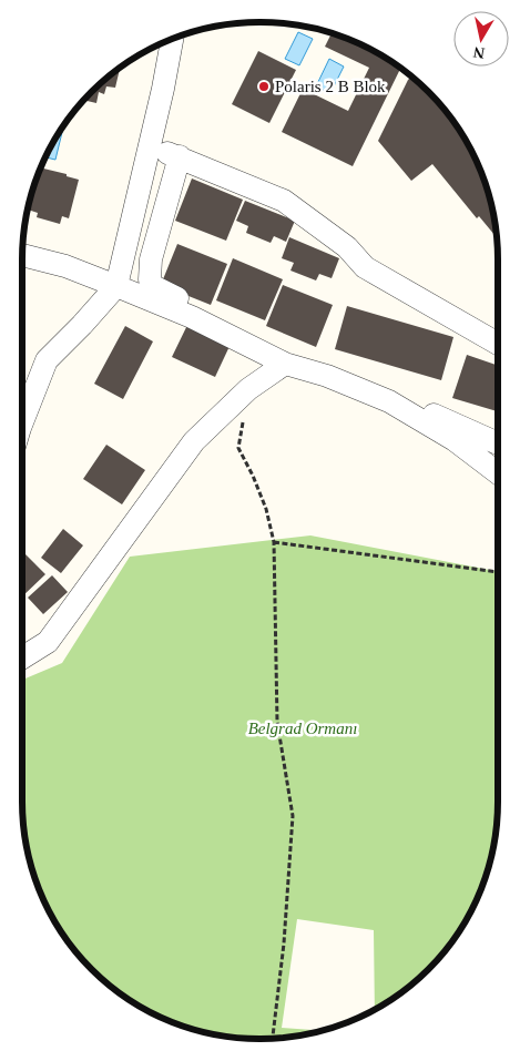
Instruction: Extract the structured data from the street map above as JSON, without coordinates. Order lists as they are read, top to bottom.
{
  "parks": ["Belgrad Ormanı"],
  "places": ["Polaris 2 B Blok"],
  "north": "bottom"
}
